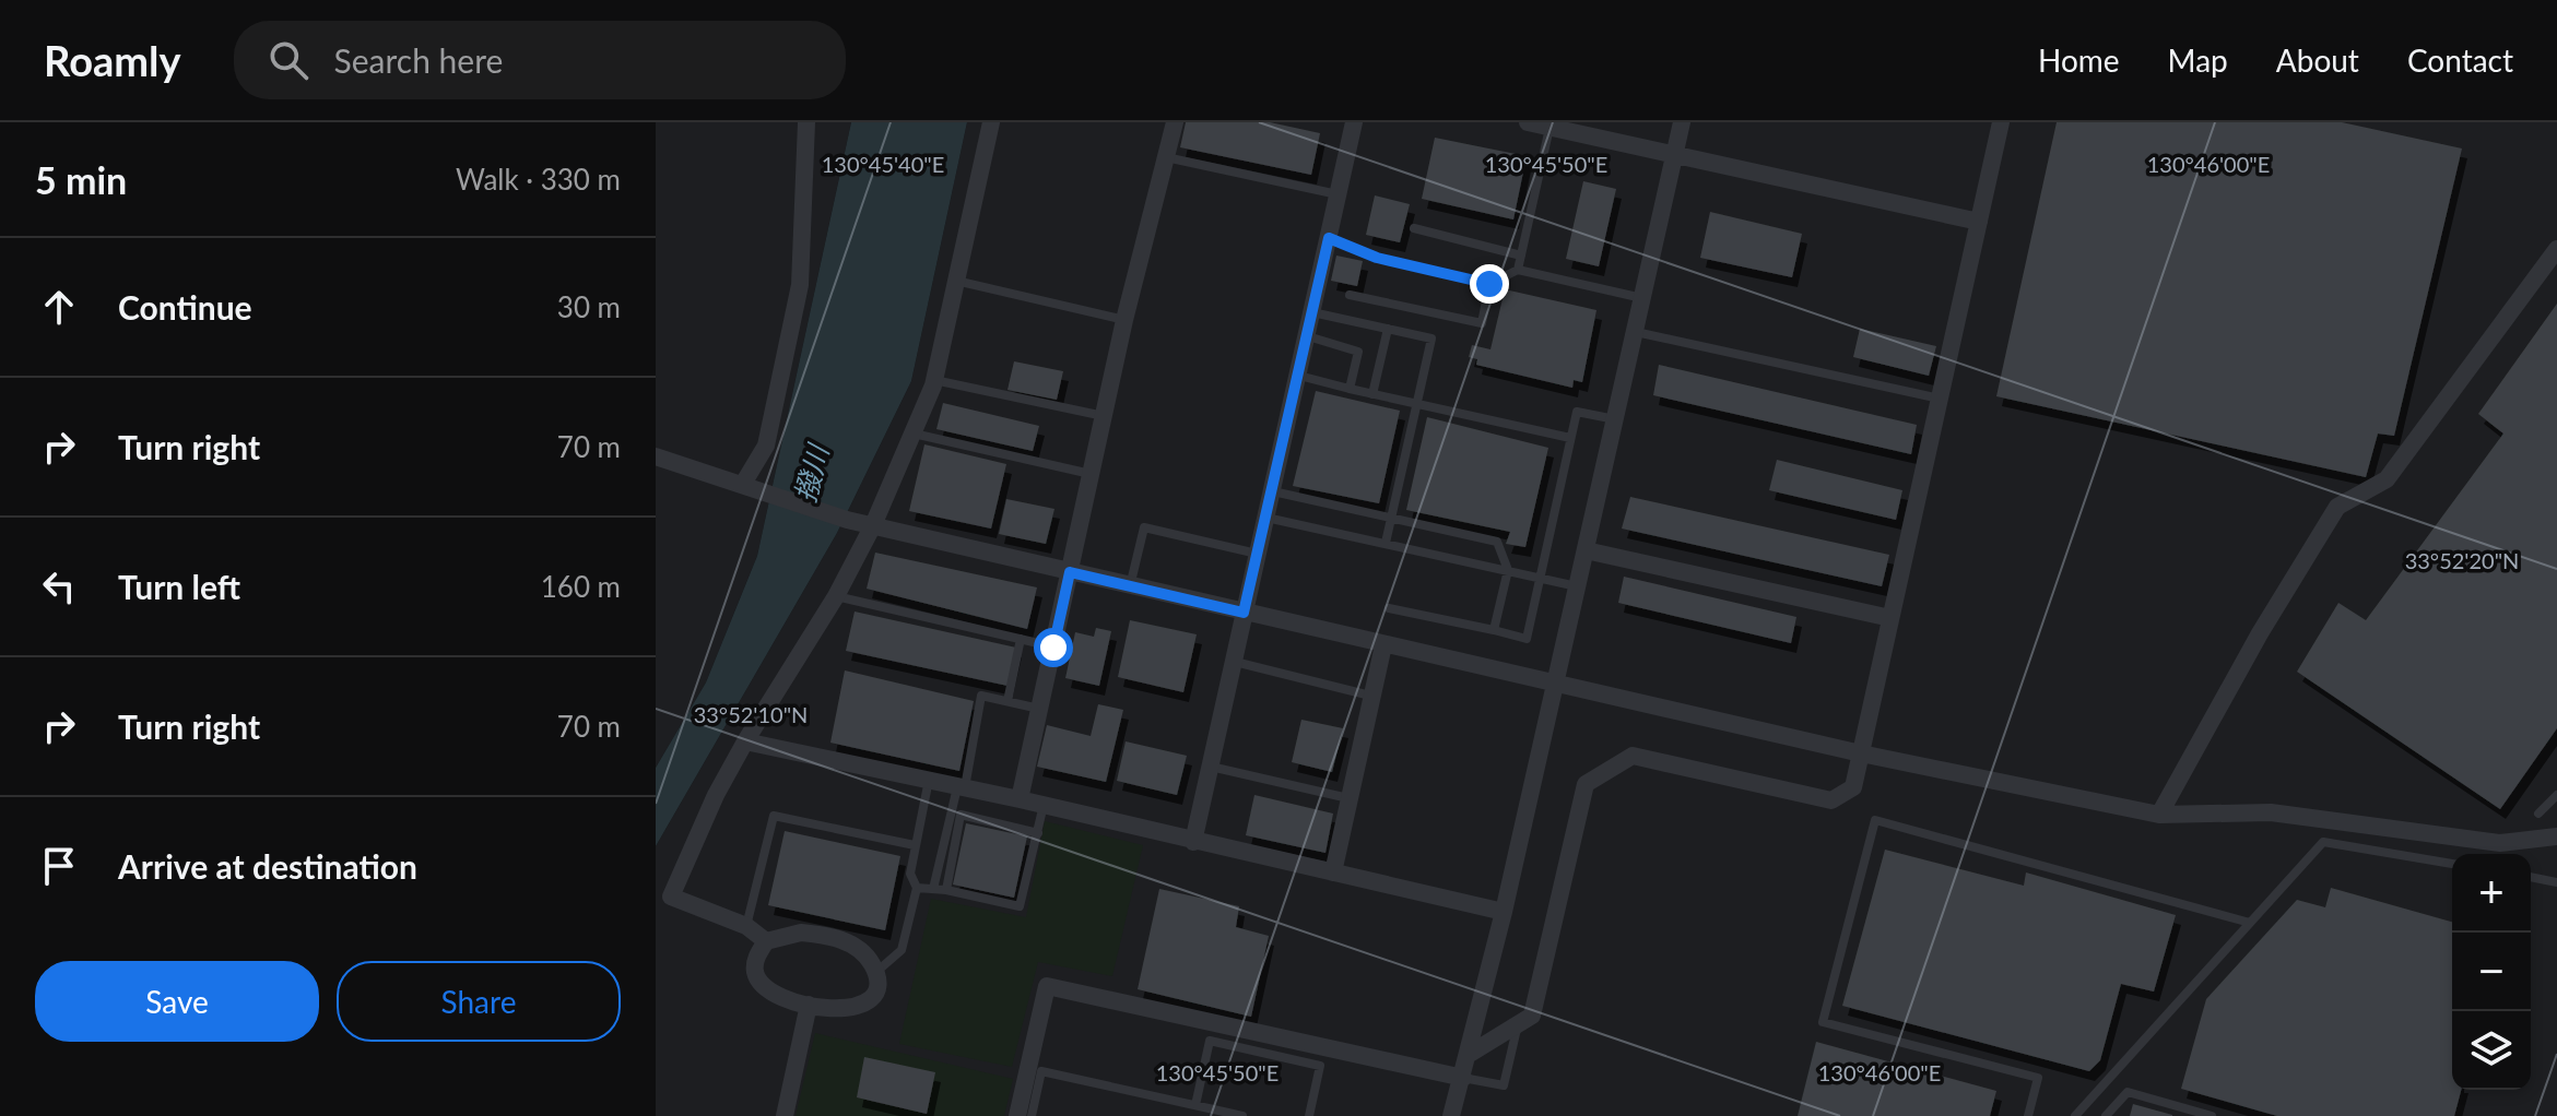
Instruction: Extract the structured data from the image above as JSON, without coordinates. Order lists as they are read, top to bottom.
{
  "water": ["撥川"],
  "page": {
    "header": "Roamly",
    "search": "Search here",
    "nav": [
      "Home",
      "Map",
      "About",
      "Contact"
    ],
    "heading": ["5 min", "Walk · 330 m"],
    "list": [
      ["Continue", "30 m"],
      ["Turn right", "70 m"],
      ["Turn left", "160 m"],
      ["Turn right", "70 m"],
      "Arrive at destination"
    ],
    "map_buttons": ["+", "−"],
    "buttons": ["Save", "Share"]
  },
  "coordinates": [
    "130°45'40\"E",
    "130°46'00\"E",
    "130°45'50\"E",
    "33°52'20\"N",
    "33°52'10\"N"
  ]
}
